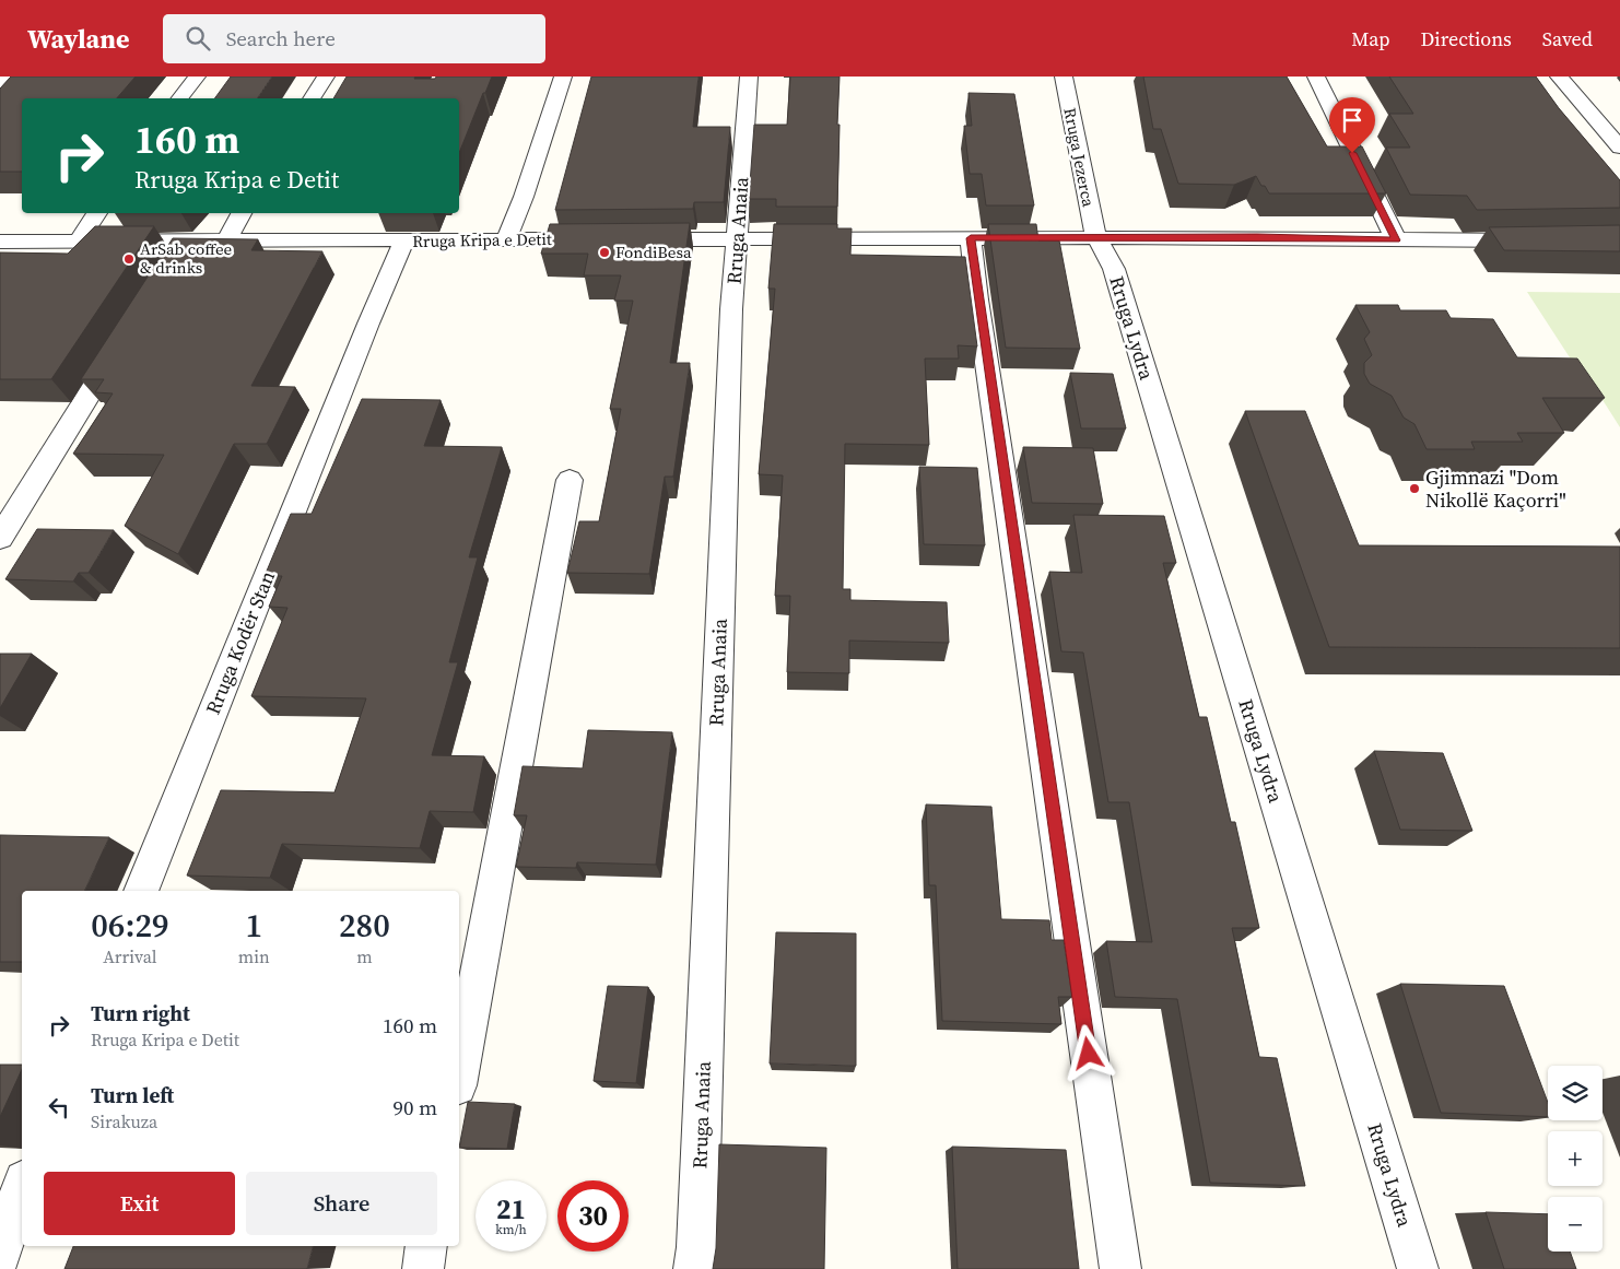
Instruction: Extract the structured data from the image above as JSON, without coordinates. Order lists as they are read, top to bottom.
{
  "streets": {
    "street": [
      "Rruga Jezerca",
      "Rruga Anaia",
      "Rruga Kripa e Detit",
      "Rruga Lydra",
      "Rruga Kodër Stan"
    ]
  },
  "crossings": [
    ["Rruga Jezerca", "Rruga Lydra"],
    ["Rruga Kripa e Detit", "Rruga Kodër Stan"]
  ],
  "places": ["FondiBesa", "ArSab coffee & drinks", "Gjimnazi \"Dom Nikollë Kaçorri\""],
  "page": {
    "header": "Waylane",
    "search": "Search here",
    "nav": ["Map", "Directions", "Saved"],
    "turn": ["160 m", "Rruga Kripa e Detit"],
    "eta": [
      "06:29",
      "Arrival",
      "1",
      "min",
      "280",
      "m"
    ],
    "list": [
      {
        "name": "Turn right",
        "note": "Rruga Kripa e Detit",
        "value": "160 m"
      },
      {
        "name": "Turn left",
        "note": "Sirakuza",
        "value": "90 m"
      }
    ],
    "map_buttons": ["+", "−"],
    "buttons": ["Exit", "Share"],
    "speed": "21 km/h",
    "limit": "30"
  }
}
